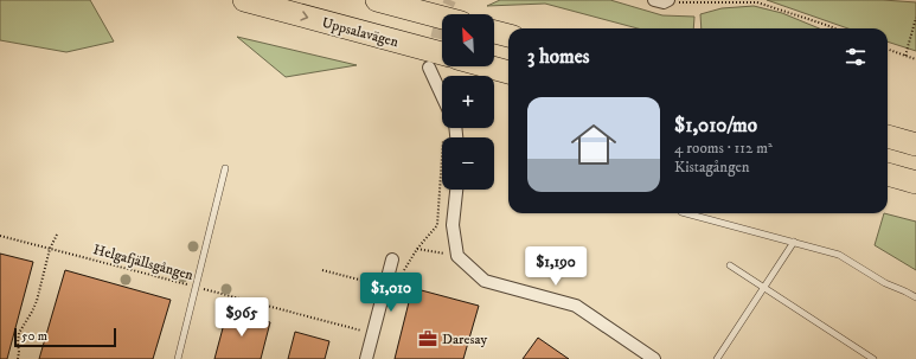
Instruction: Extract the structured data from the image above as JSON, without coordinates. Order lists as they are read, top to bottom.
{
  "streets": {
    "highway": ["Uppsalavägen"],
    "path": ["Helgafjällsgången"]
  },
  "places": {
    "office": ["Daresay"]
  },
  "scale_bar": "50 m",
  "north": "top left",
  "page": {
    "map_buttons": ["+", "−"],
    "heading": "3 homes",
    "list": [
      {
        "name": "$1,010/mo",
        "note": "4 rooms · 112 m² · Kistagången"
      }
    ],
    "price": ["$1,190", "$1,010", "$965"],
    "scale": "50 m"
  }
}
